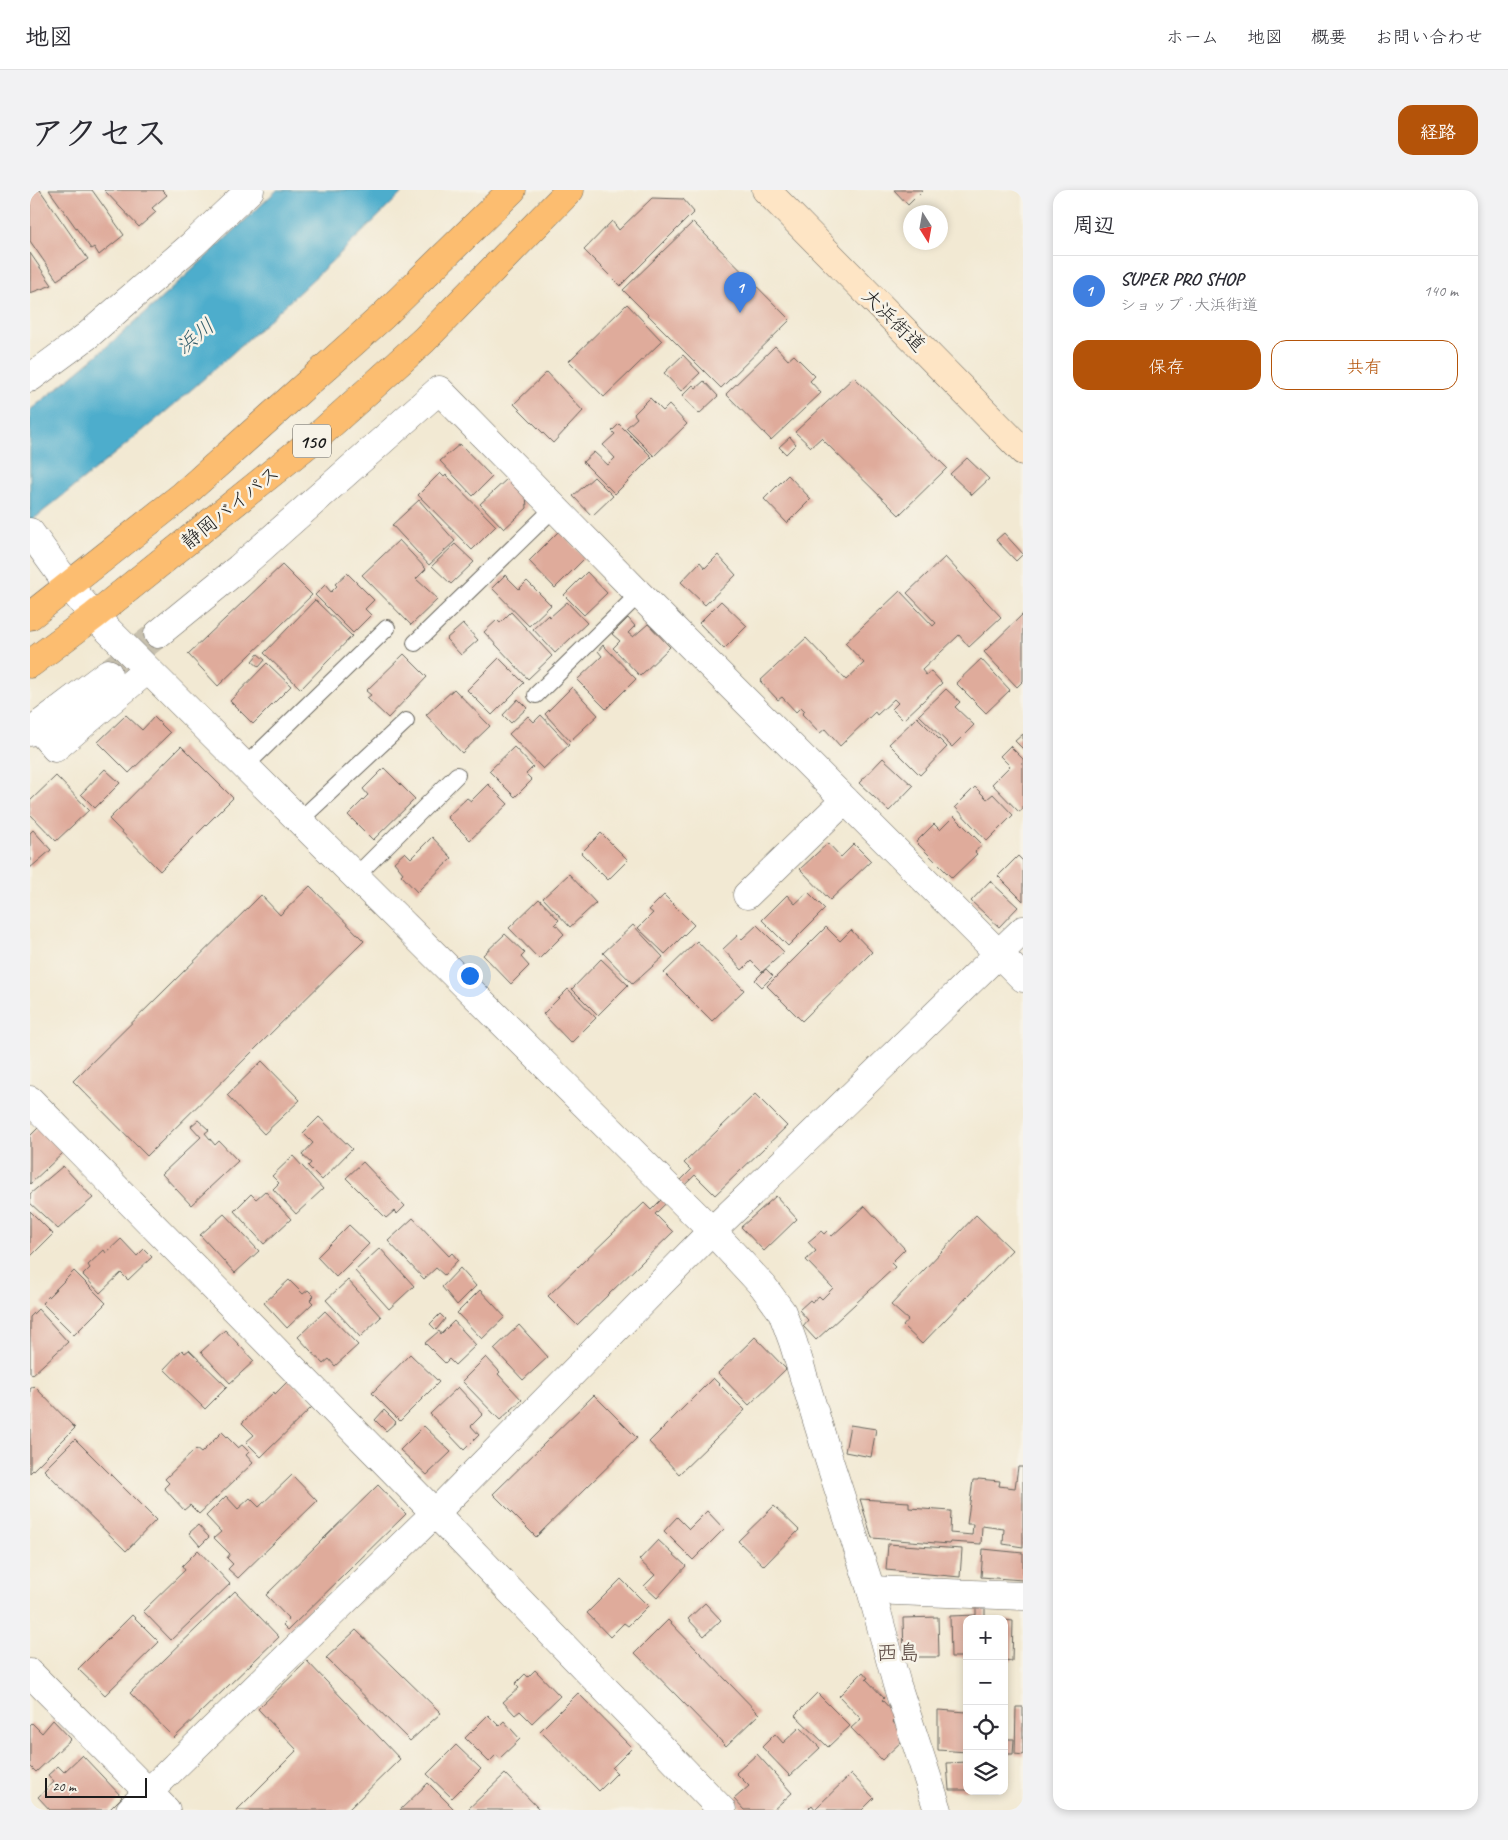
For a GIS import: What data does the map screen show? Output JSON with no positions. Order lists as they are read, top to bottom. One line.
{"streets":{"highway":["150","静岡バイパス"],"street":["大浜街道"]},"districts":["西島"],"water":["浜川"],"scale_bar":"20 m","north":"bottom","page":{"header":"地図","nav":["ホーム","地図","概要","お問い合わせ"],"title":"アクセス","buttons":["経路",["保存","共有"]],"heading":"周辺","list":[{"mark":"1","name":"SUPER PRO SHOP","note":"ショップ · 大浜街道","value":"140 m"}],"pins":"1","map_buttons":["+","−"],"scale":"20 m"}}
